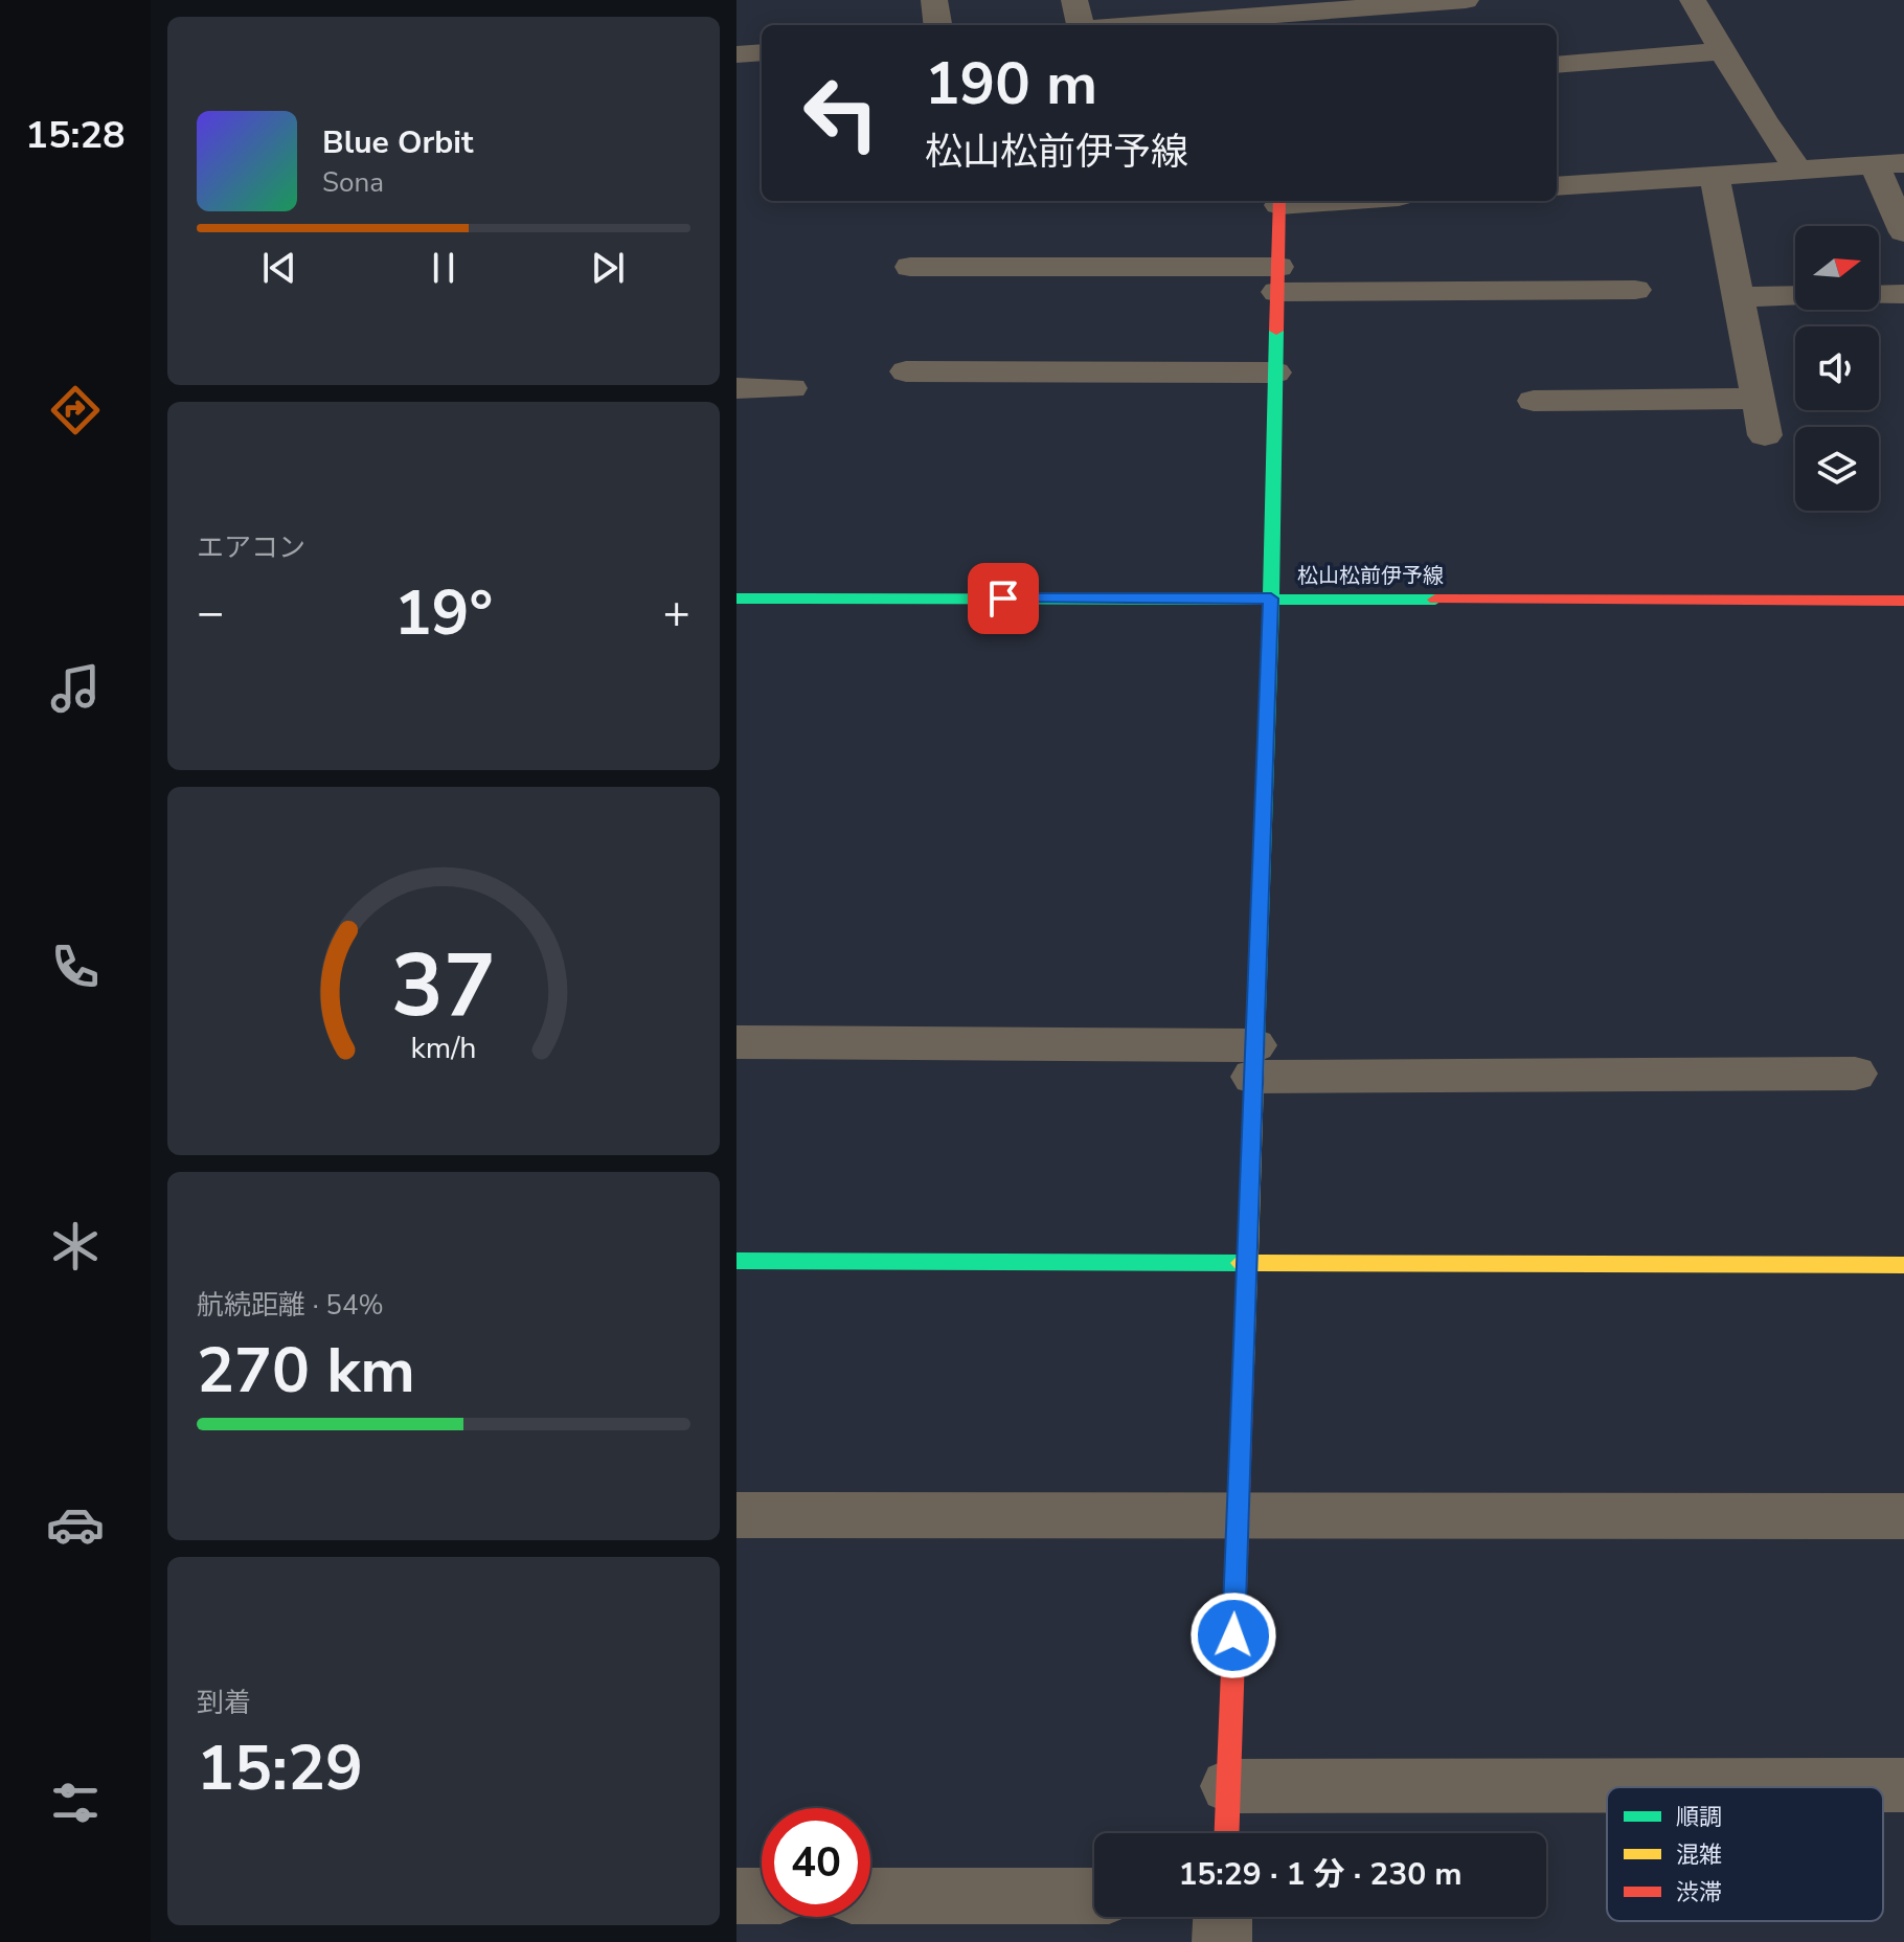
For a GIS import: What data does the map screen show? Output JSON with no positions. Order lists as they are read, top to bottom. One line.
{"streets":{"street":["松山松前伊予線"]},"legend":["順調","混雑","渋滞"],"north":"right","page":{"tabs":"15:28","turn":["190 m","松山松前伊予線"],"song":["Blue Orbit","Sona"],"tile":["エアコン",["航続距離 · 54%","270 km"],["到着","15:29"]],"heat":["−","19°","+"],"limit":"40","trip":"15:29 · 1 分 · 230 m","gauge":["37","km/h"]}}
